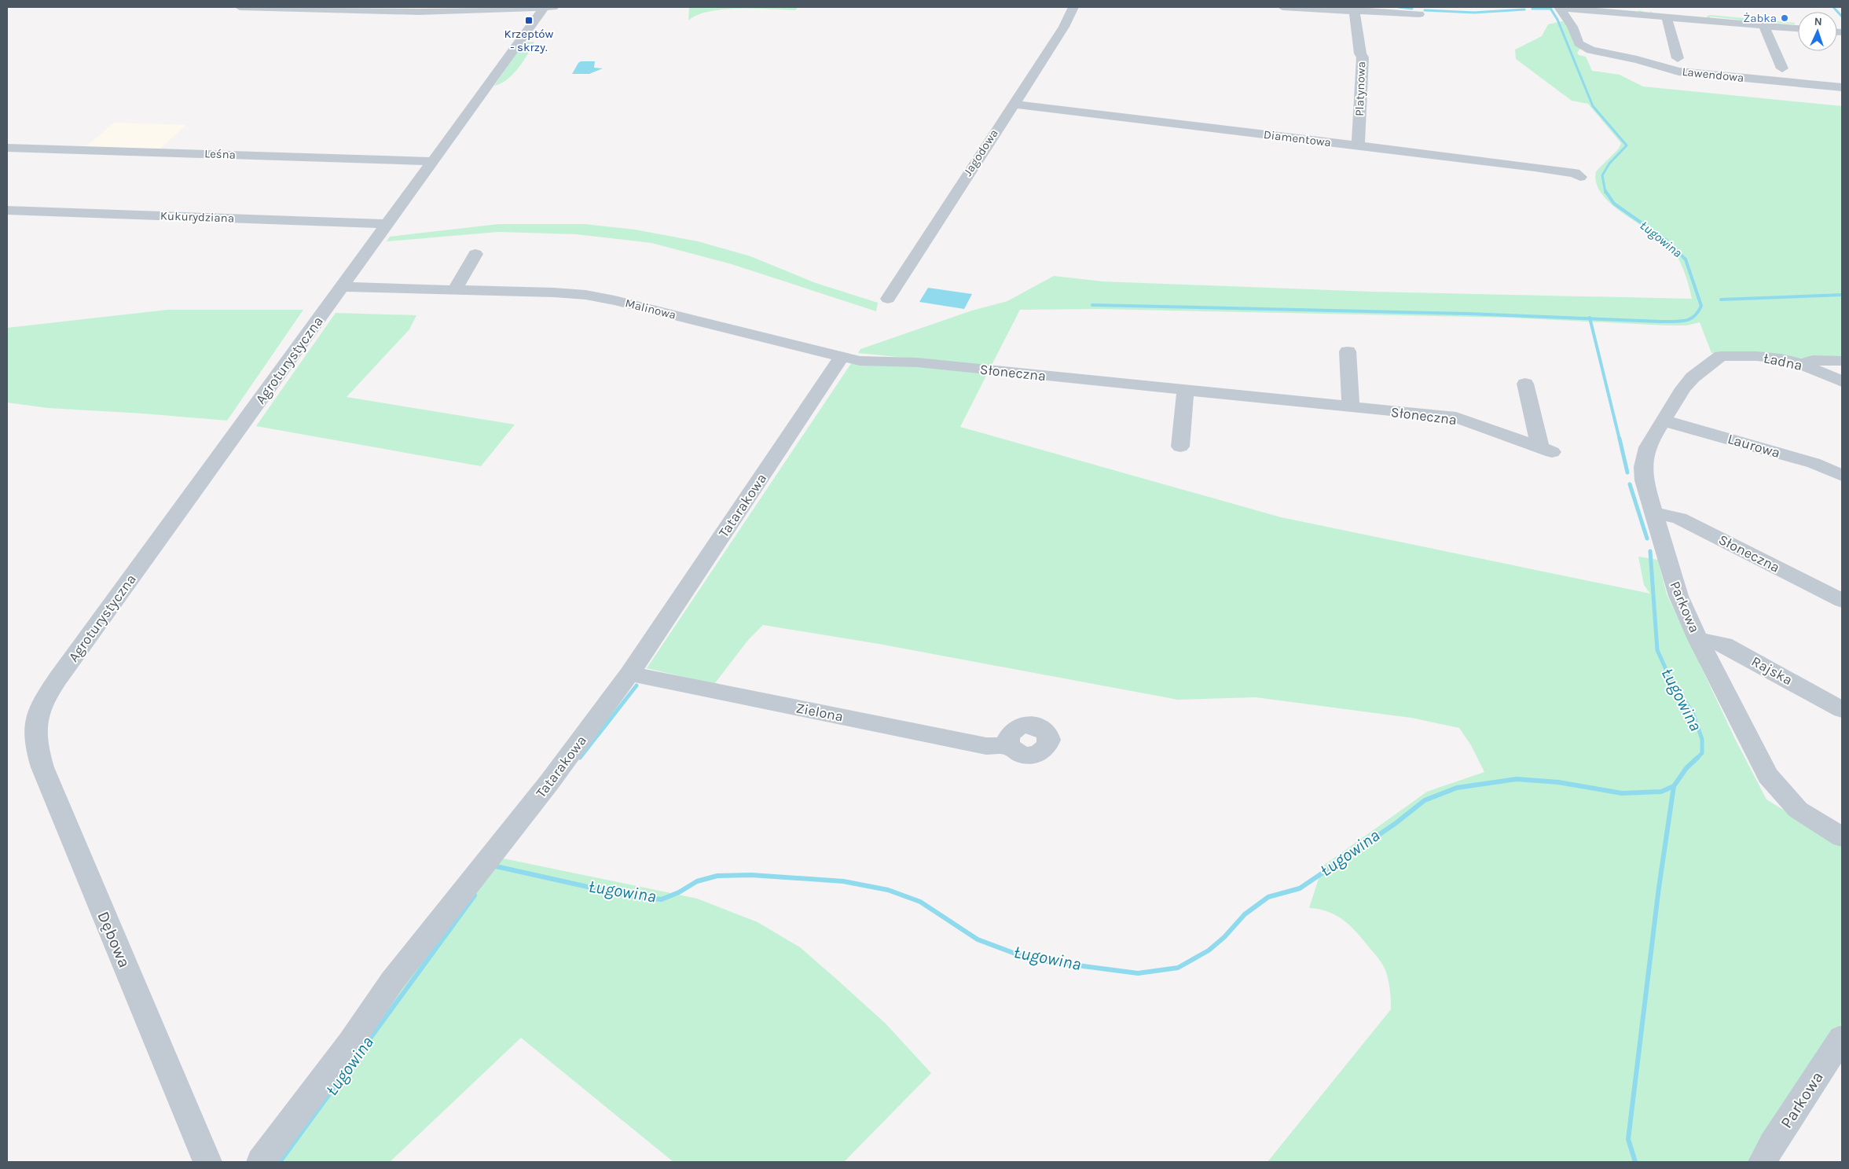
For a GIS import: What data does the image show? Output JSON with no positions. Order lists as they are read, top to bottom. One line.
{"streets":{"street":["Lawendowa","Platynowa","Diamentowa","Jagodowa","Leśna","Kukurydziana","Malinowa","Agroturystyczna","Ładna","Słoneczna","Laurowa","Tatarakowa","Parkowa","Rajska","Zielona","Dębowa"]},"crossings":[["Platynowa","Diamentowa"],["Diamentowa","Jagodowa"],["Leśna","Agroturystyczna"],["Kukurydziana","Agroturystyczna"],["Malinowa","Agroturystyczna"],["Malinowa","Słoneczna"],["Malinowa","Tatarakowa"],["Agroturystyczna","Dębowa"],["Ładna","Parkowa"],["Słoneczna","Tatarakowa"],["Słoneczna","Parkowa"],["Laurowa","Parkowa"],["Tatarakowa","Zielona"],["Parkowa","Rajska"]],"water":["Ługowina"],"places":{"other":["Żabka"],"transit":["Krzeptów - skrzy."]},"north":"top"}
